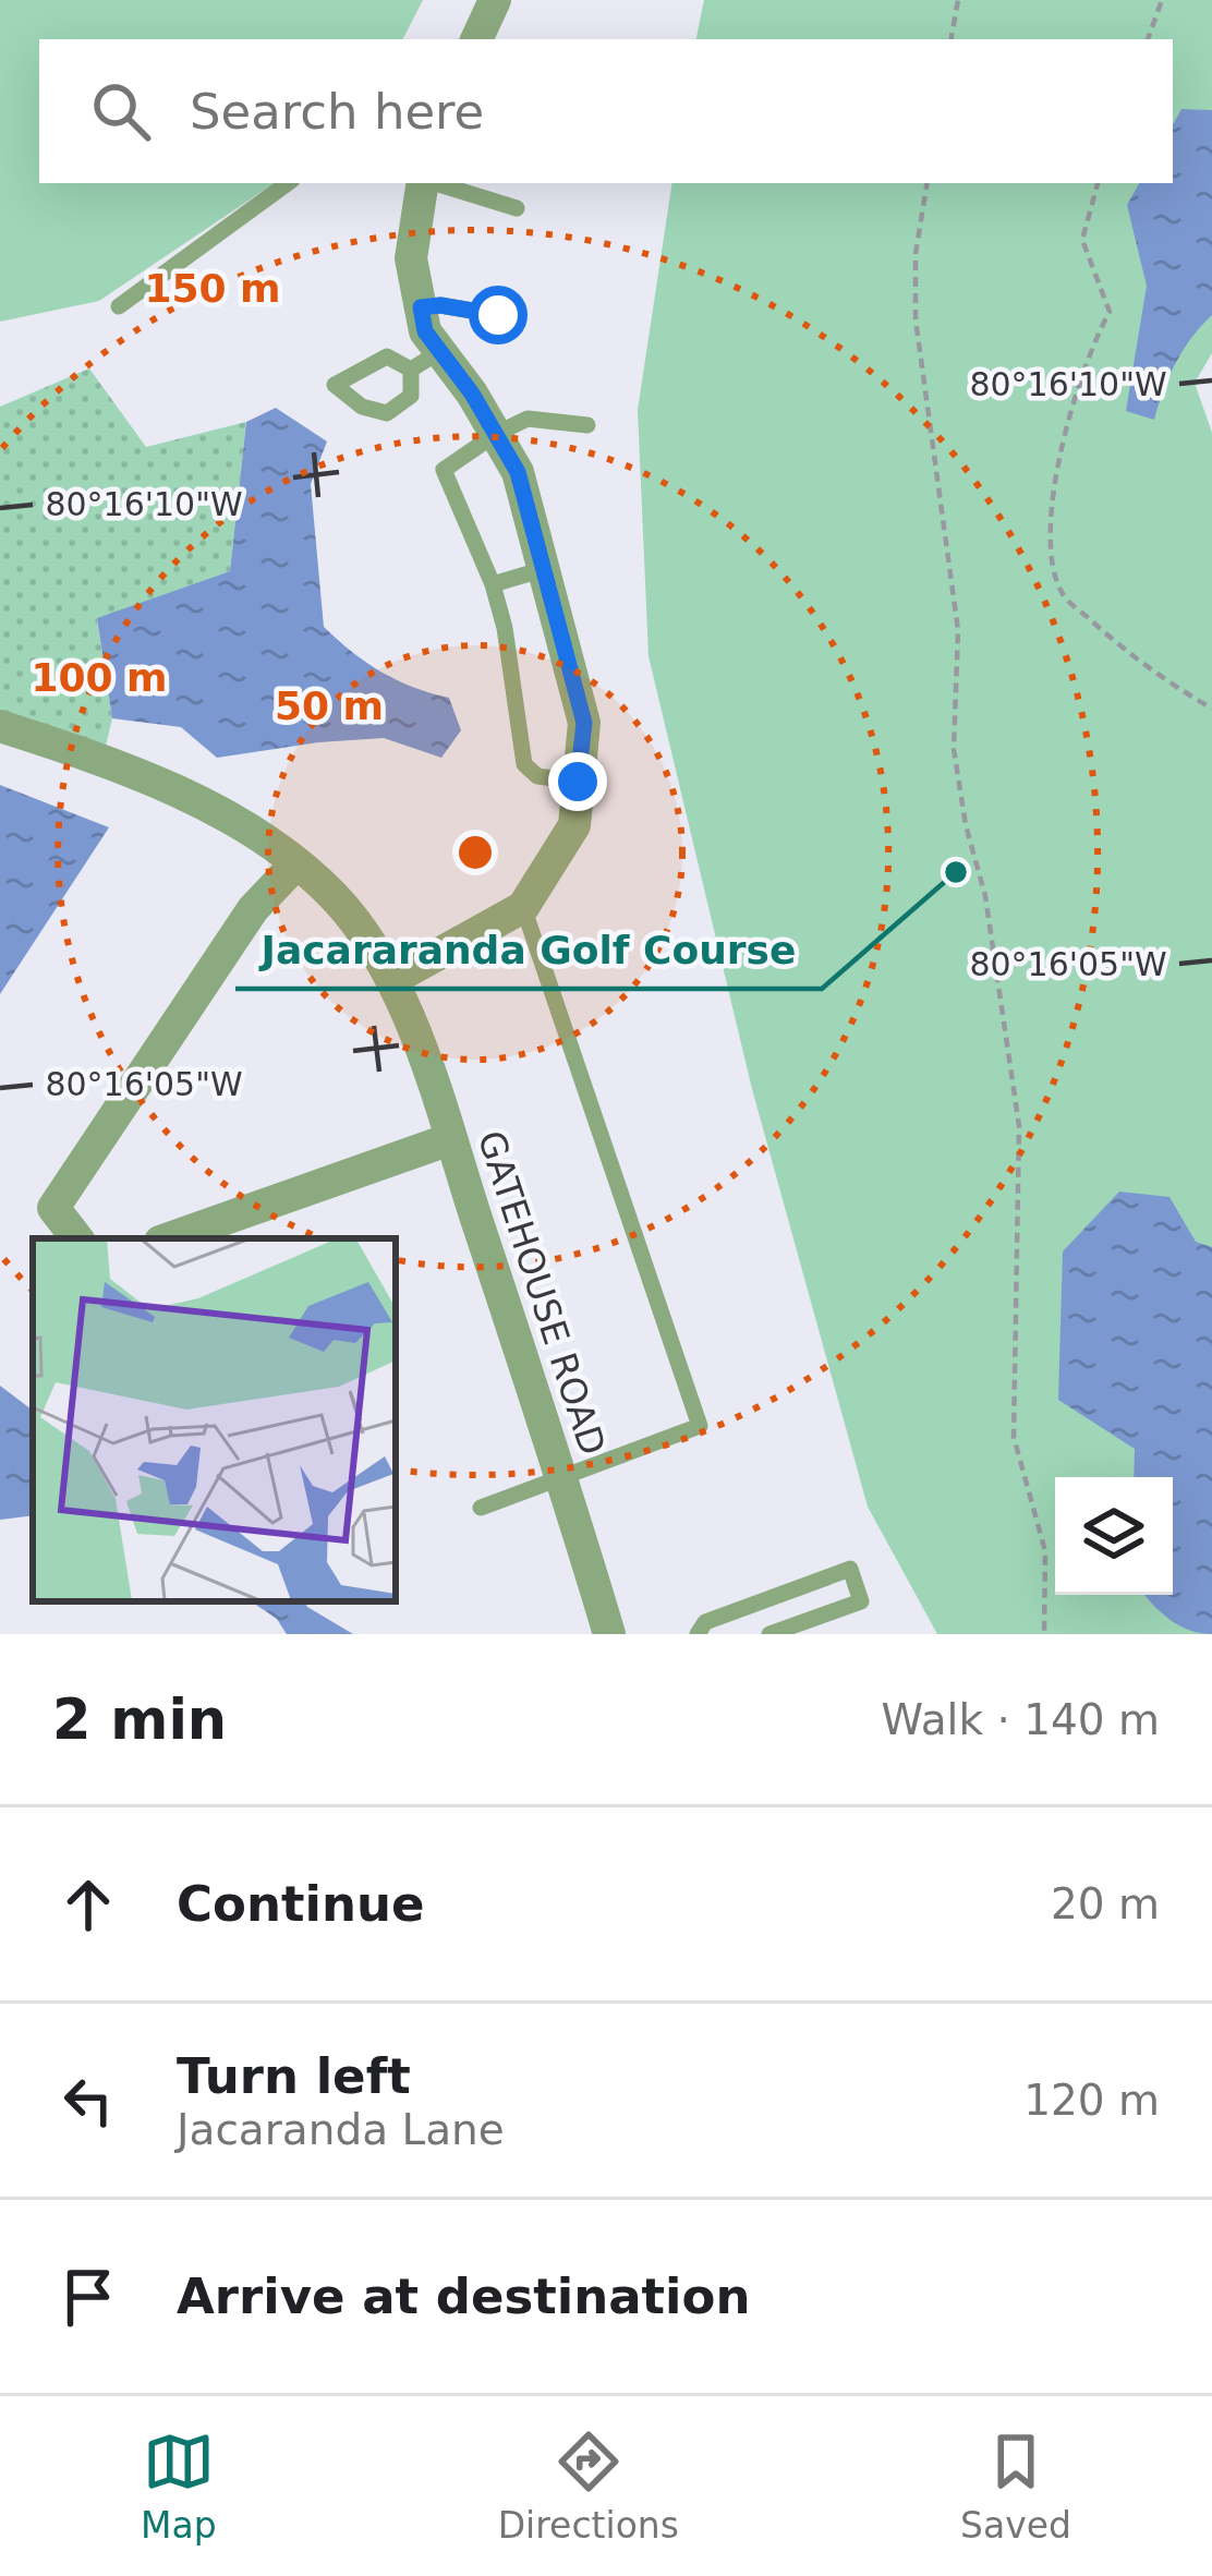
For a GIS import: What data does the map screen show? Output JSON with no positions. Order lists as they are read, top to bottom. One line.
{"streets":{"street":["GATEHOUSE ROAD"]},"places":["Jacararanda Golf Course"],"page":{"search":"Search here","heading":["2 min","Walk · 140 m"],"list":[["Continue","20 m"],["Turn left","Jacaranda Lane","120 m"],"Arrive at destination"],"nav":["Map","Directions","Saved"]},"coordinates":["80°16'10\"W","80°16'05\"W"],"rings":["150 m","100 m","50 m"]}
